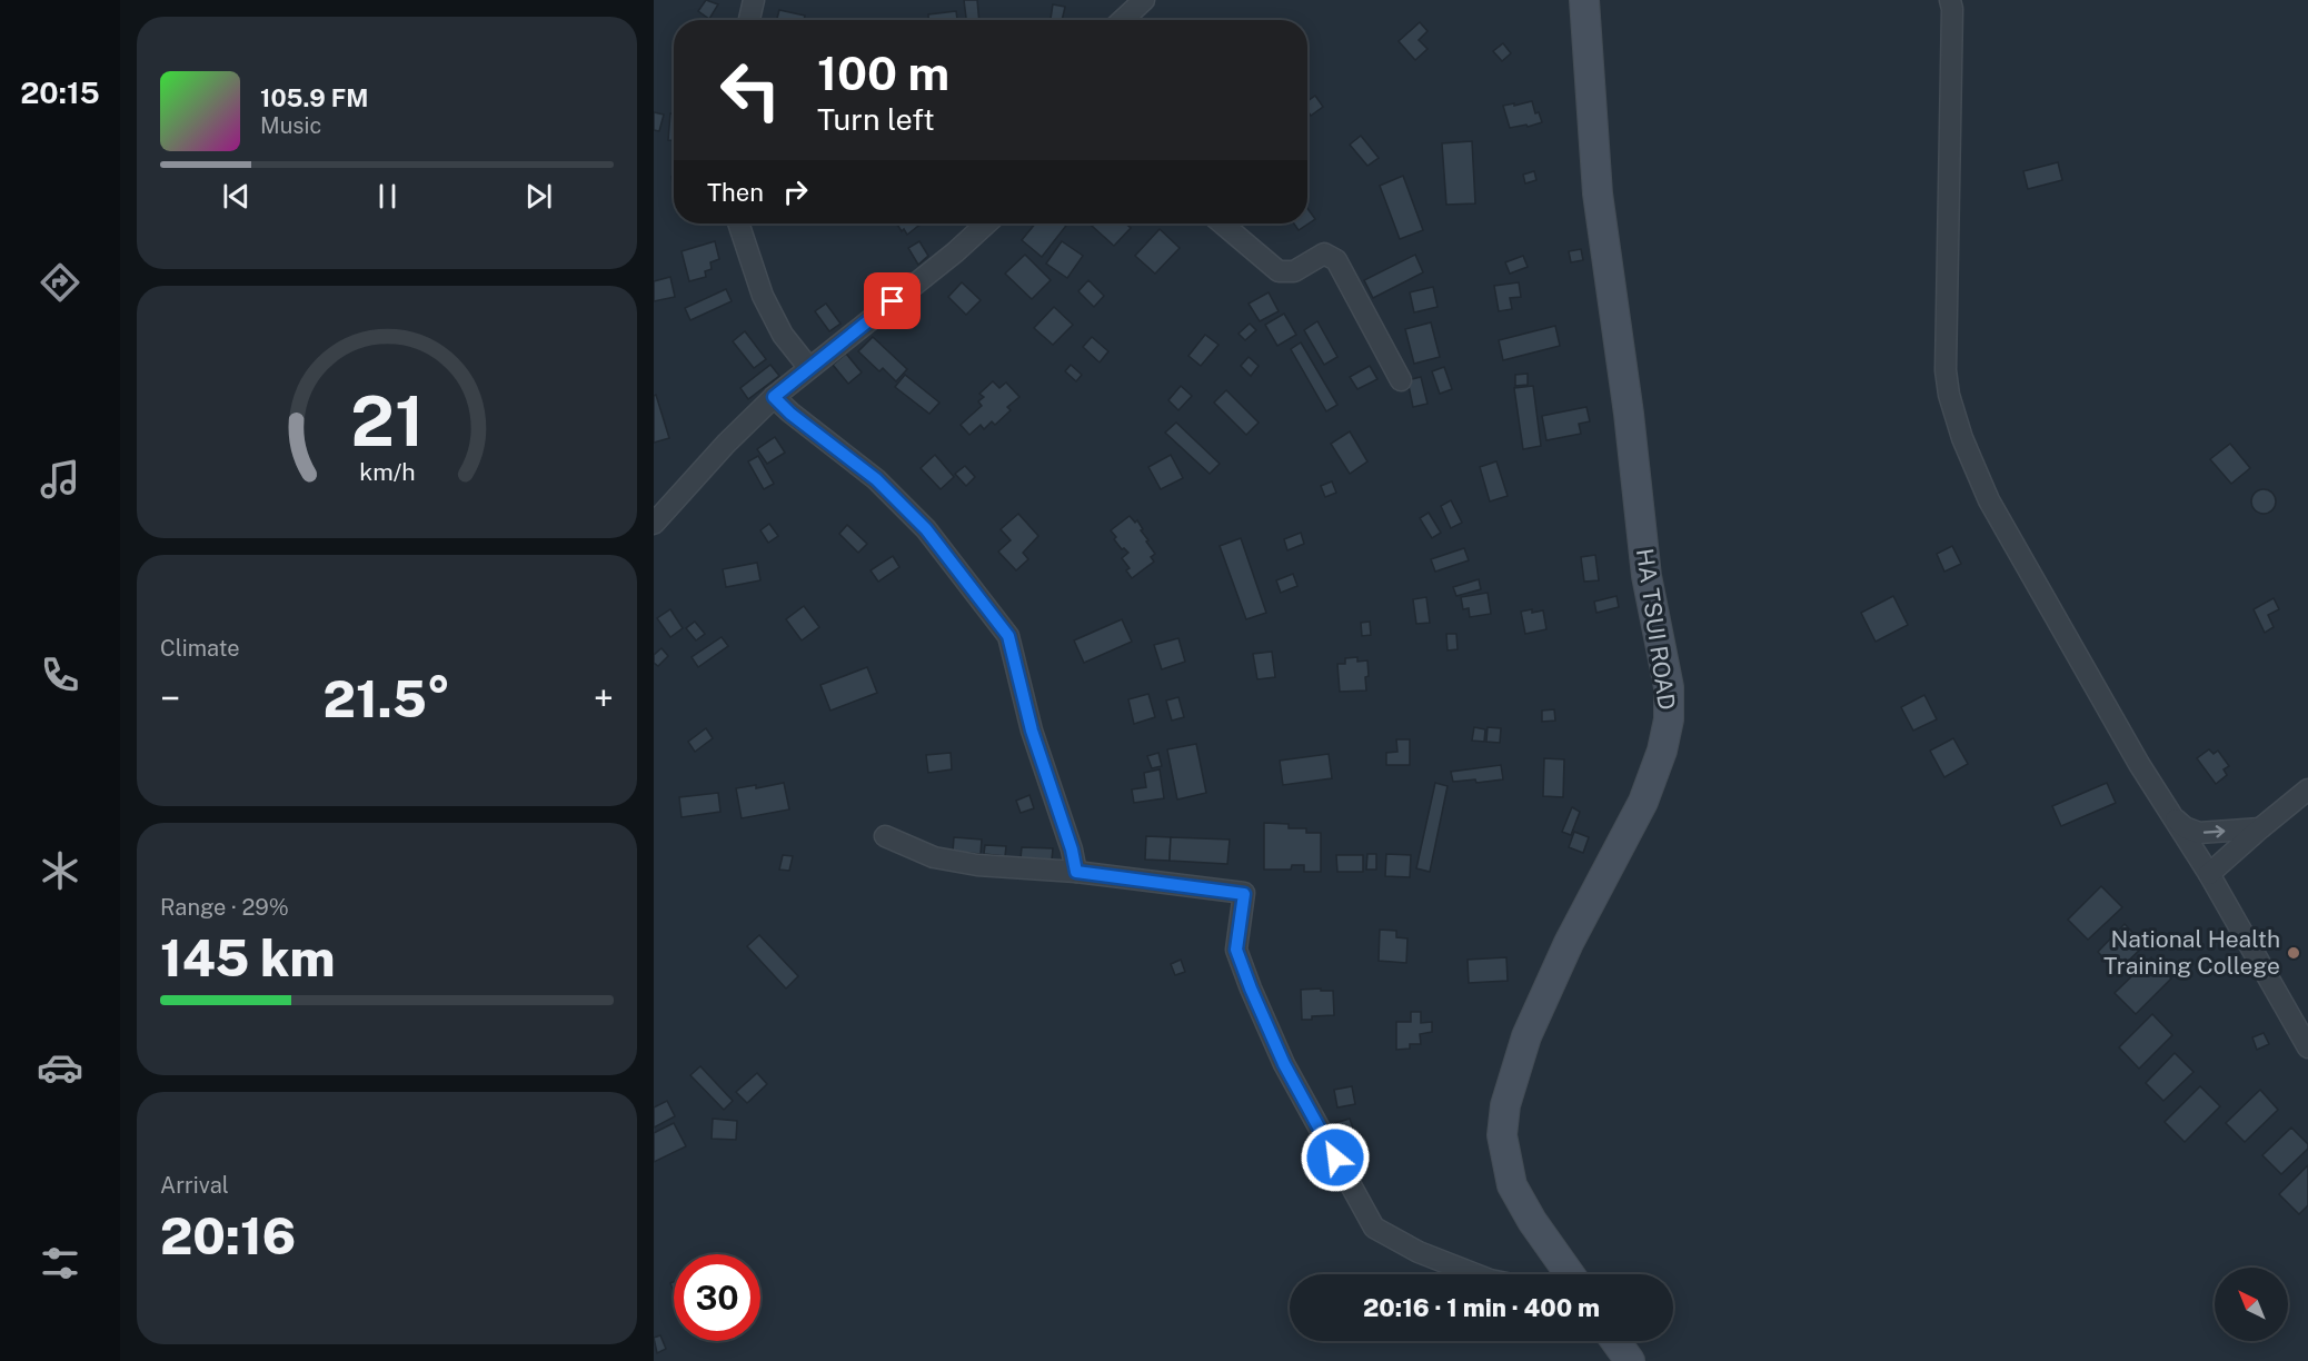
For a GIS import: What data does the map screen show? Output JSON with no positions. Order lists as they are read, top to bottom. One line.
{"streets":{"street":["HA TSUI ROAD"]},"places":["National Health Training College"],"north":"top left","page":{"tabs":"20:15","turn":["100 m","Turn left"],"song":["105.9 FM","Music"],"then":"Then","tile":["Climate",["Range · 29%","145 km"],["Arrival","20:16"]],"heat":["−","21.5°","+"],"limit":"30","trip":"20:16 · 1 min · 400 m","gauge":["21","km/h"]}}
